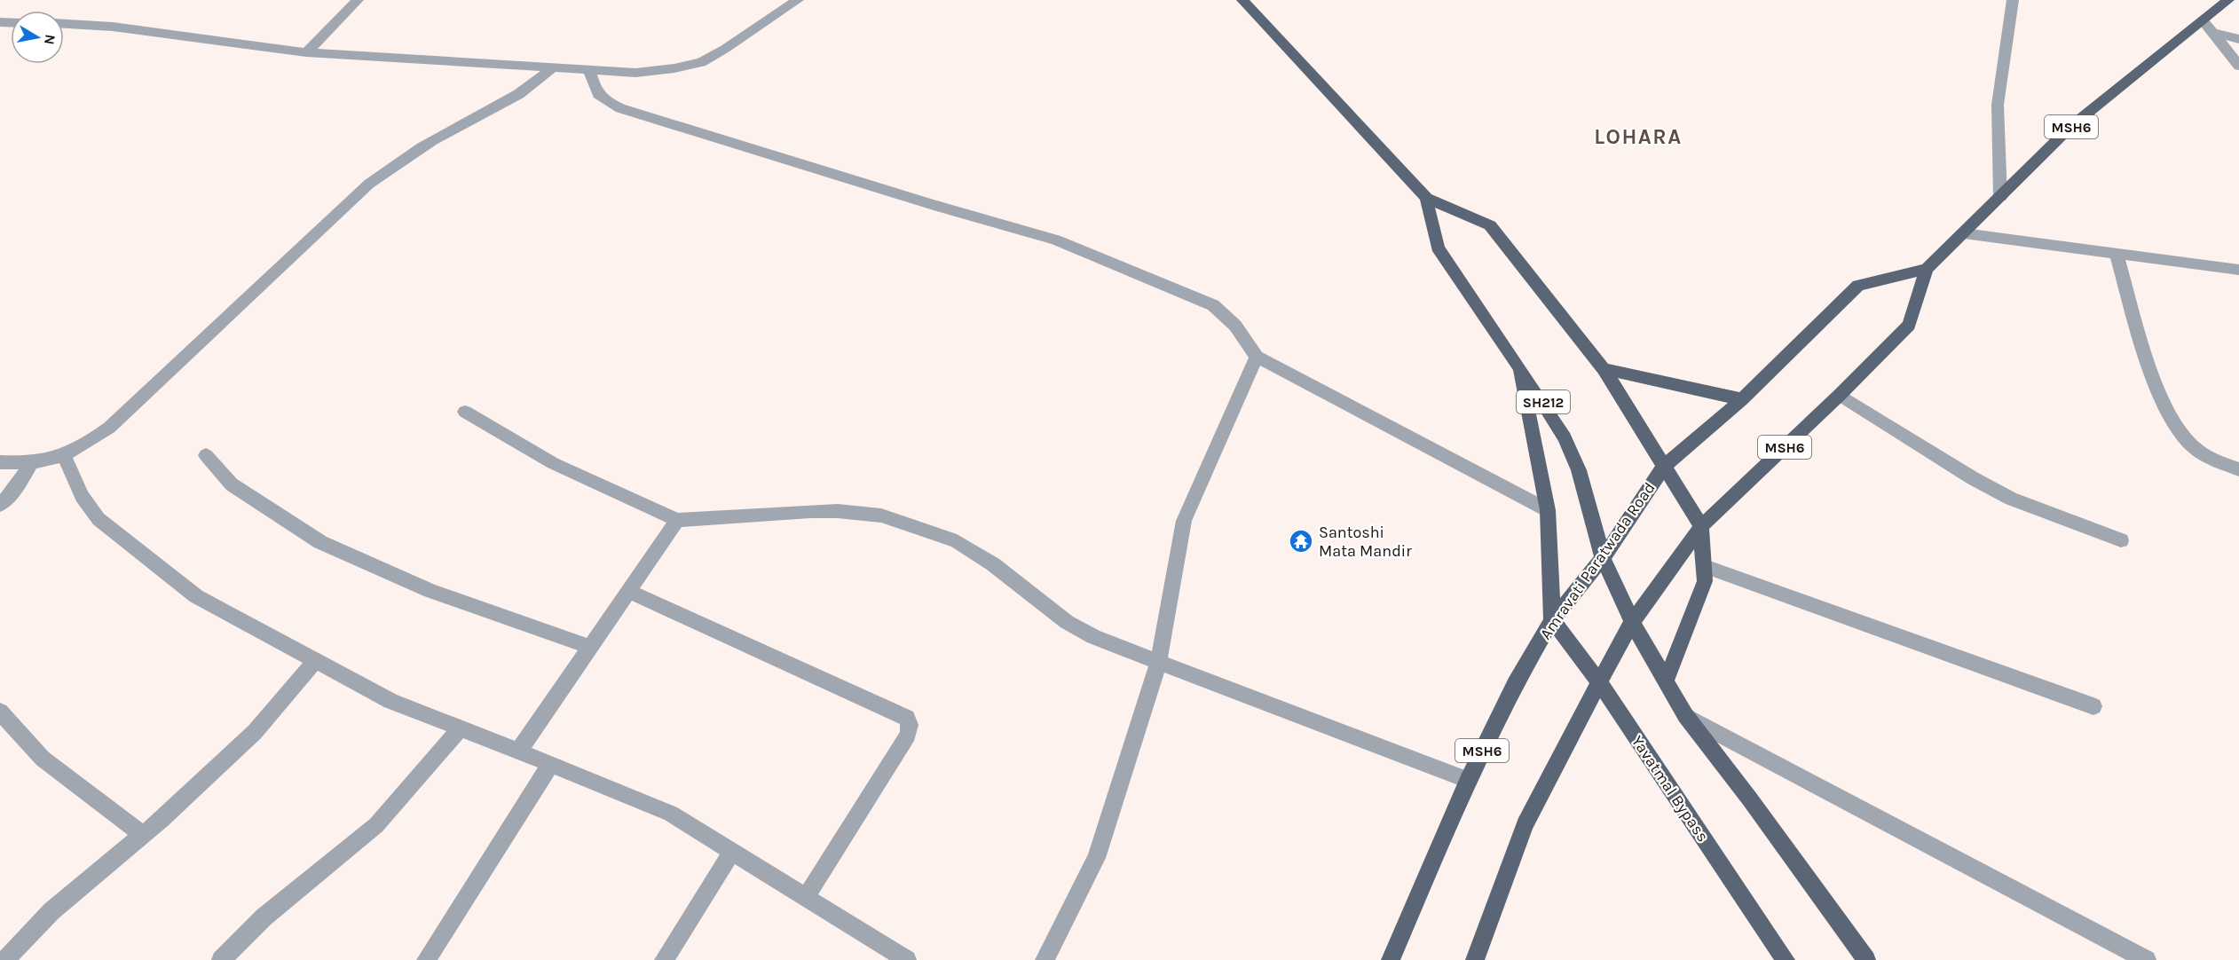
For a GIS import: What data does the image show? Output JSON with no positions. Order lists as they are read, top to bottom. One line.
{"streets":{"main road":["MSH6","SH212","Amravati Paratwada Road","Yavatmal Bypass"]},"crossings":[["SH212","Amravati Paratwada Road"],["Amravati Paratwada Road","Yavatmal Bypass"]],"districts":["LOHARA"],"places":{"temple":["Santoshi Mata Mandir"]},"north":"right"}
